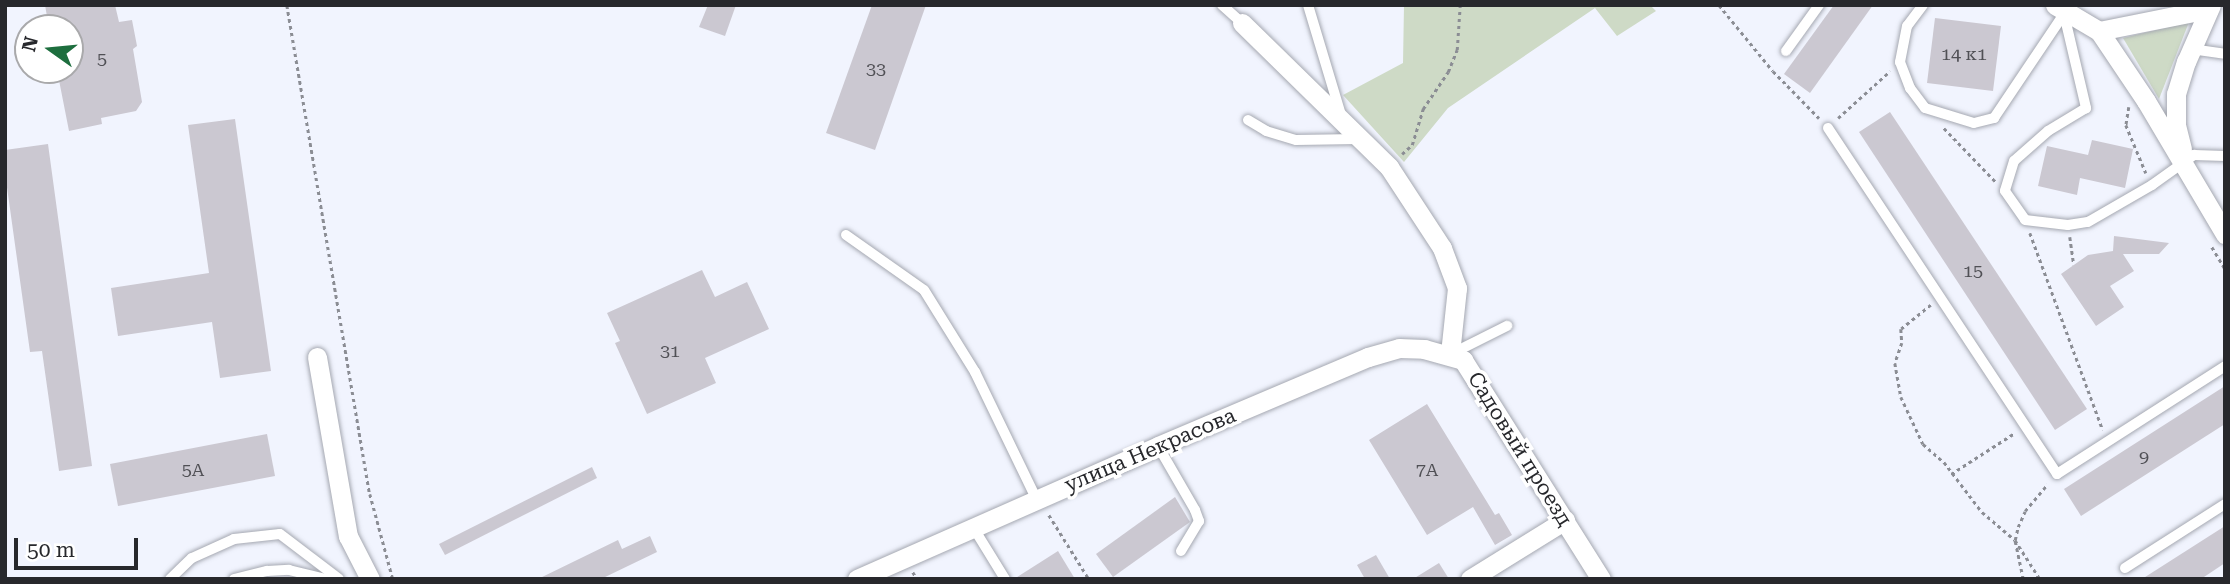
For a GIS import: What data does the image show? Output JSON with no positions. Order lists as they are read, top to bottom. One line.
{"streets":{"street":["Садовый проезд","улица Некрасова"]},"crossings":[["Садовый проезд","улица Некрасова"]],"house_numbers":["14 к1","5","33","15","31","9","5А","7А"],"scale_bar":"50 m","north":"left"}
